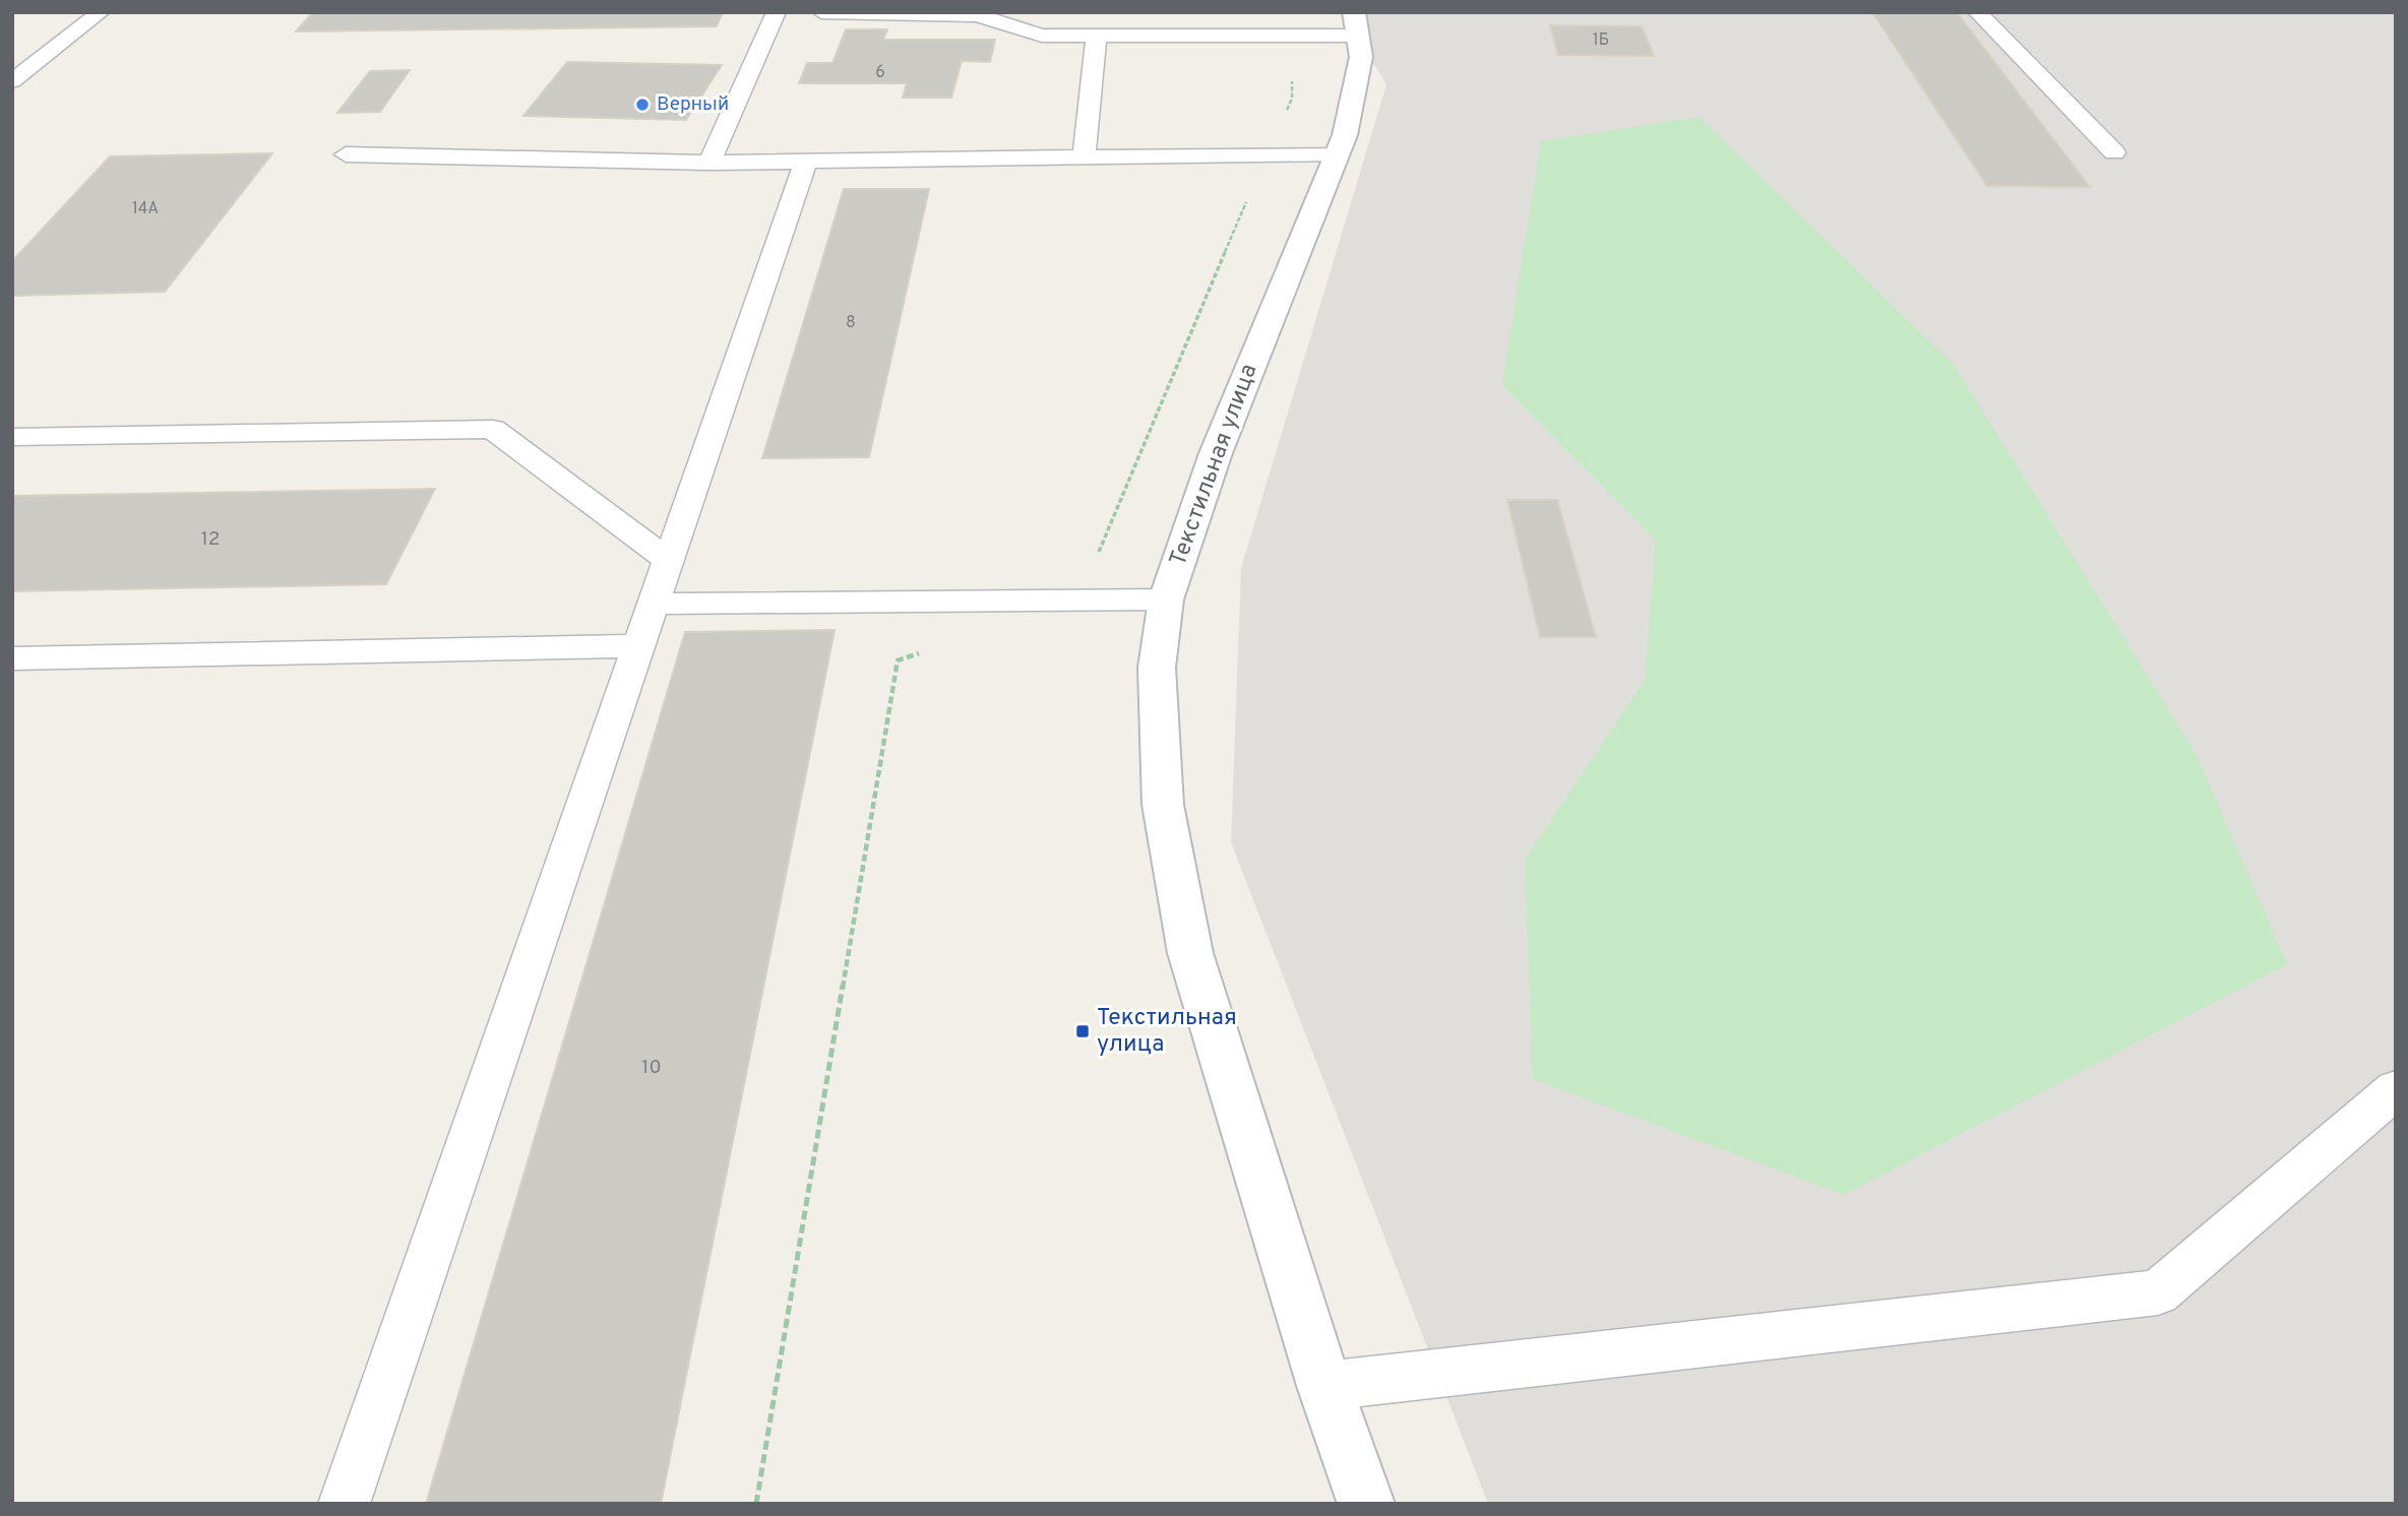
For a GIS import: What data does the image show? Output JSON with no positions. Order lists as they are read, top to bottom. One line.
{"streets":{"main road":["Текстильная улица"]},"places":{"other":["Верный"],"transit":["Текстильная улица"]},"house_numbers":["1Б","6","14А","8","12","10"]}
